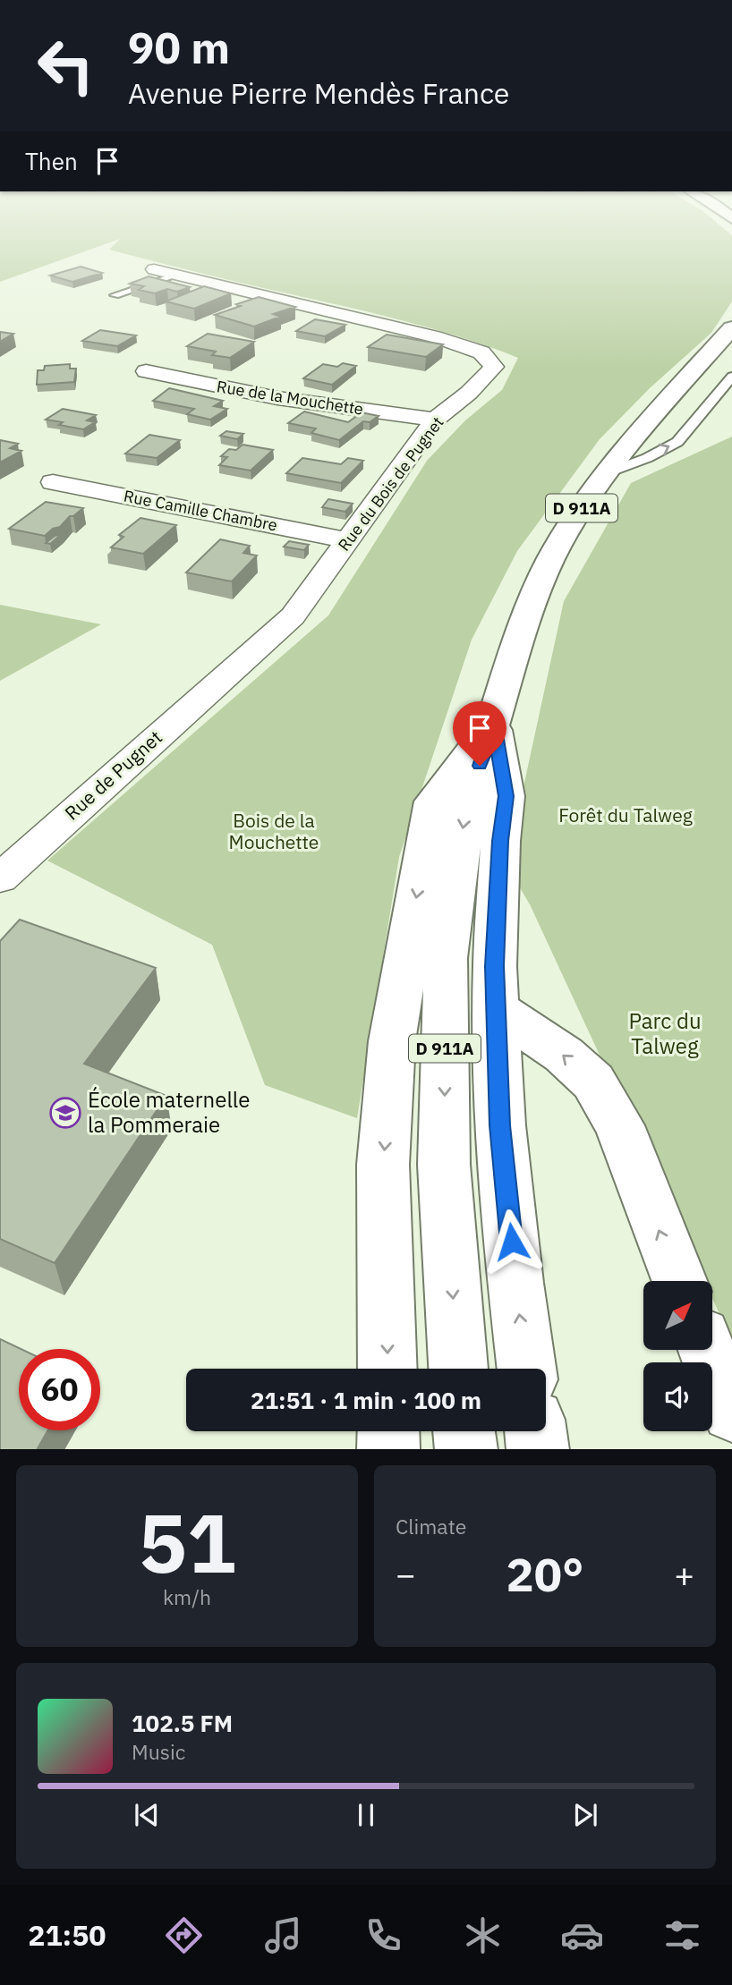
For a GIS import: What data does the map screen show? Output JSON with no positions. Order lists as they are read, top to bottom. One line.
{"streets":{"main road":["D 911A"],"street":["Rue de la Mouchette","Rue du Bois de Pugnet","Rue Camille Chambre","Rue de Pugnet"]},"crossings":[["Rue de la Mouchette","Rue du Bois de Pugnet"],["Rue du Bois de Pugnet","Rue Camille Chambre"],["Rue du Bois de Pugnet","Rue de Pugnet"]],"parks":["Forêt du Talweg","Bois de la Mouchette","Parc du Talweg"],"places":{"school or university":["École maternelle la Pommeraie"]},"north":"top right","page":{"turn":["90 m","Avenue Pierre Mendès France"],"then":"Then","limit":"60","trip":"21:51 · 1 min · 100 m","tile":[["51","km/h"],"Climate"],"heat":["−","20°","+"],"song":["102.5 FM","Music"],"tabs":"21:50"}}
